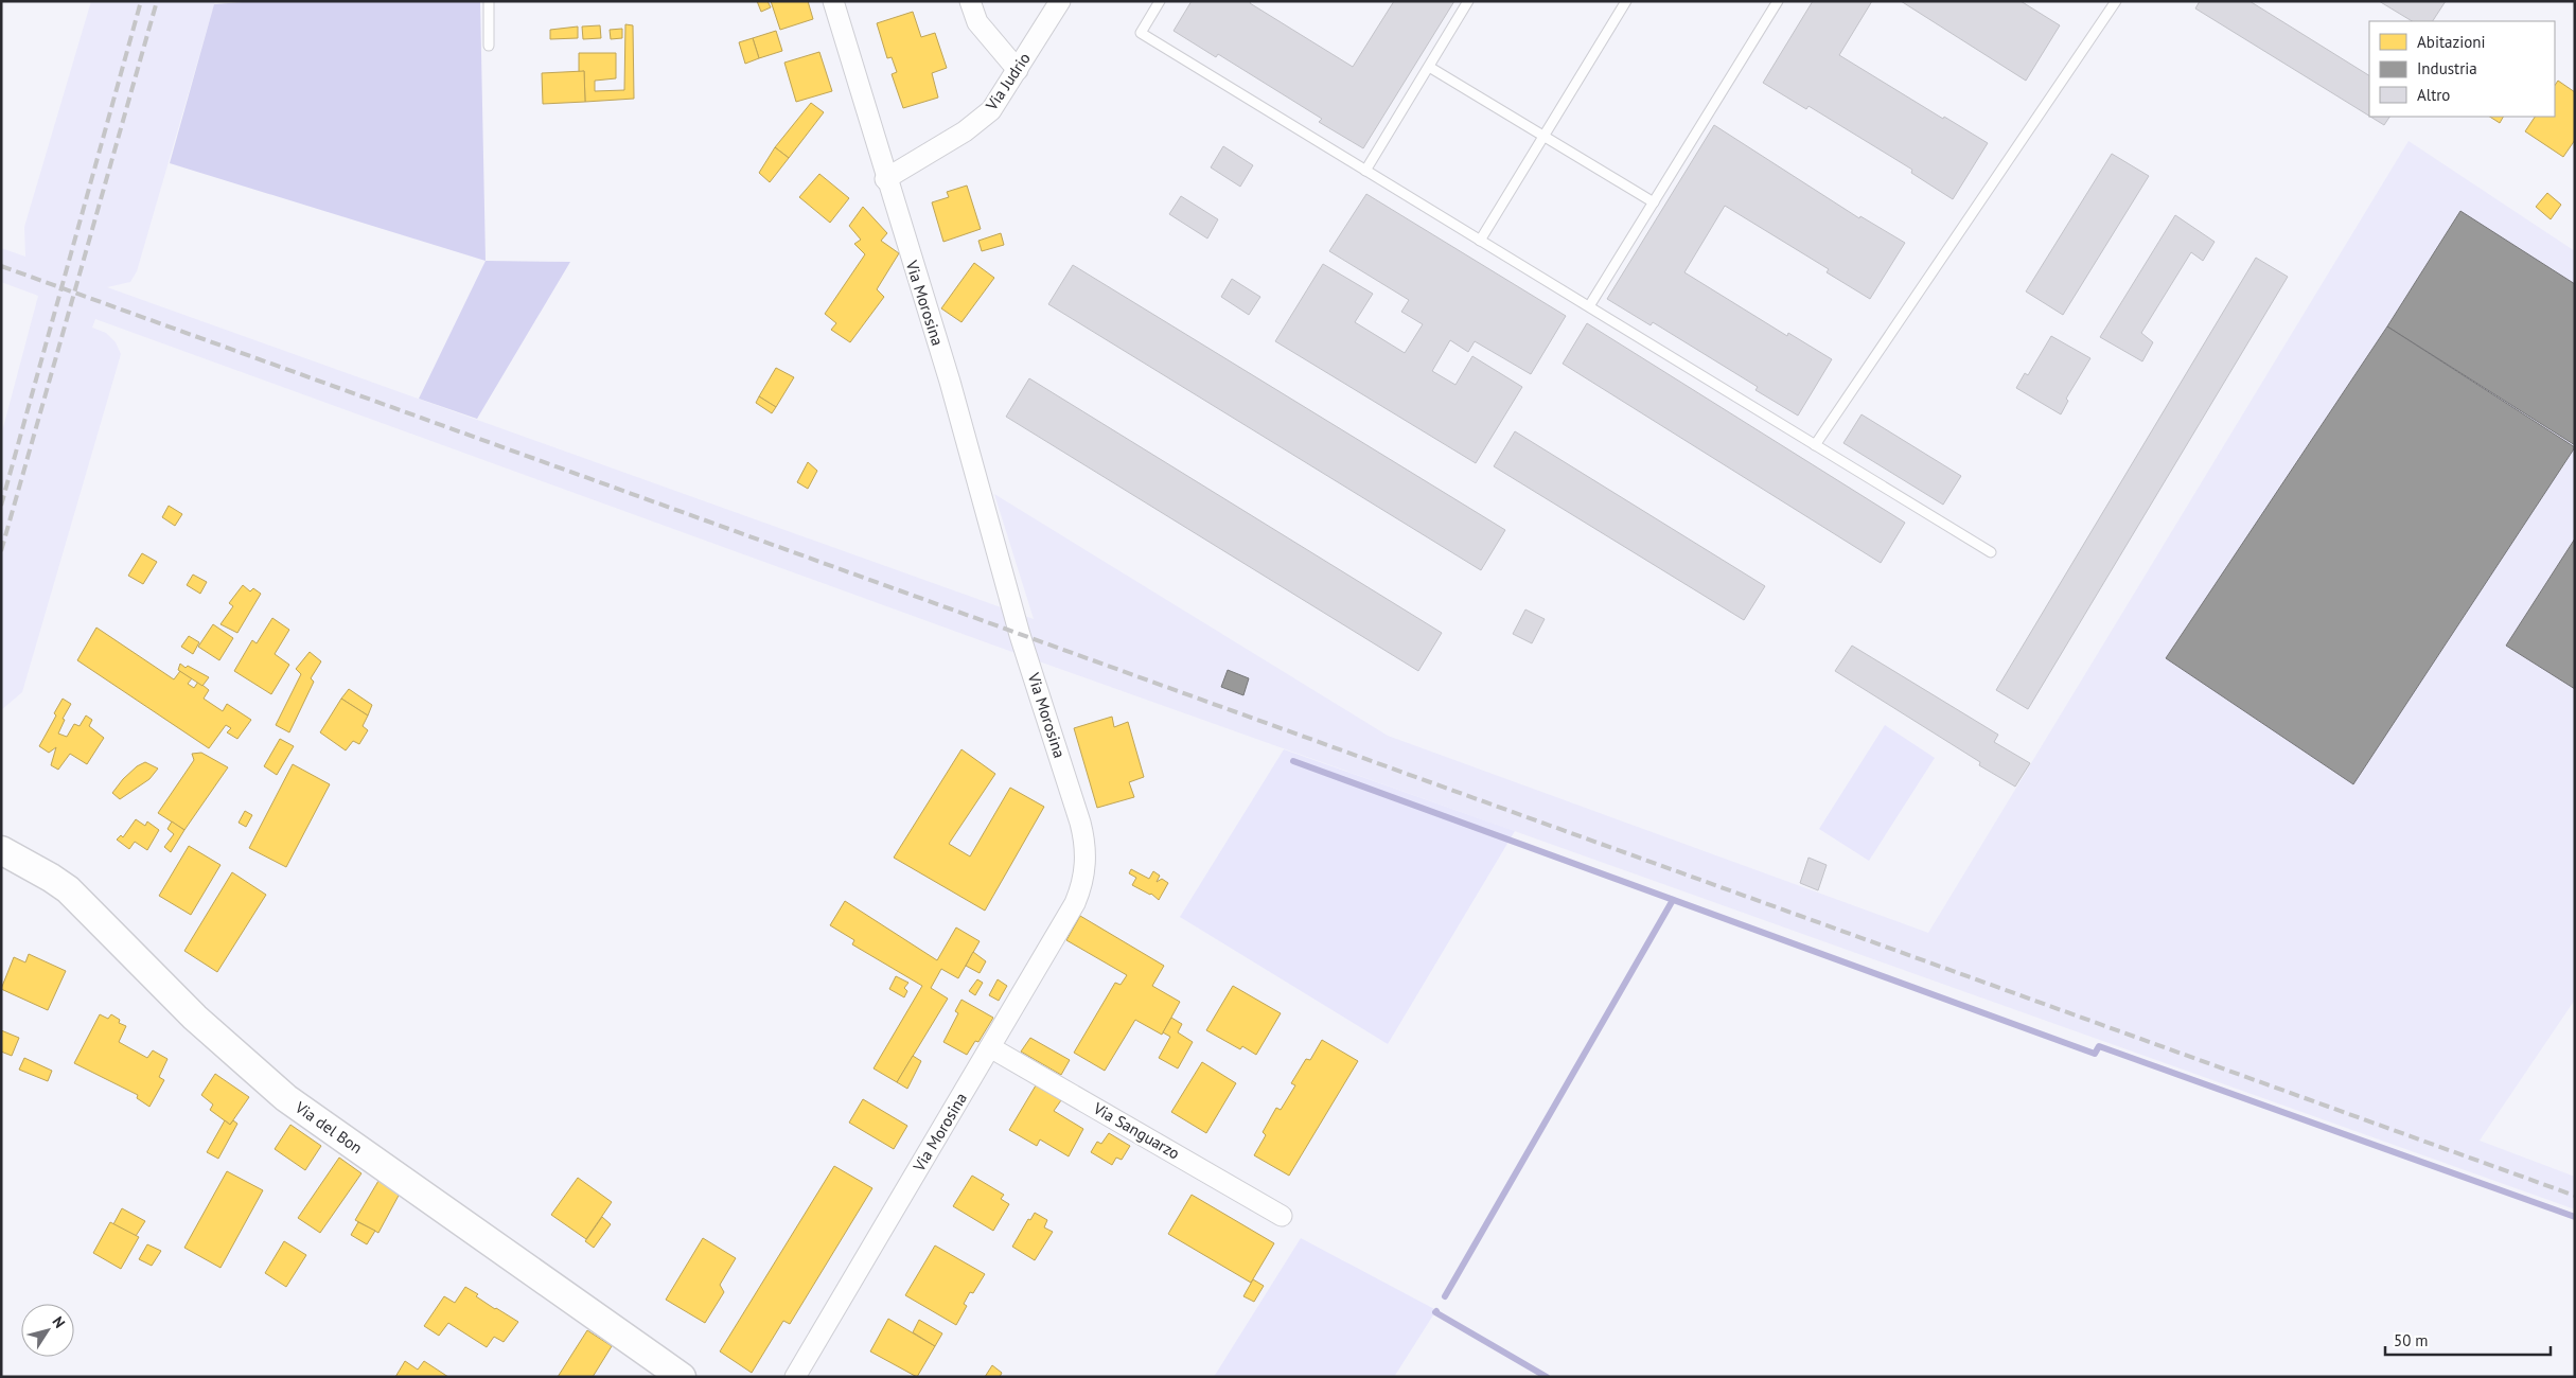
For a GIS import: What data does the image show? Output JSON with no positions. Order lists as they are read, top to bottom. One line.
{"streets":{"street":["Via Judrio","Via Morosina","Via del Bon","Via Sanguarzo"]},"crossings":[["Via Judrio","Via Morosina"],["Via Morosina","Via Sanguarzo"]],"legend":["Abitazioni","Industria","Altro"],"scale_bar":"50 m","north":"top right"}
